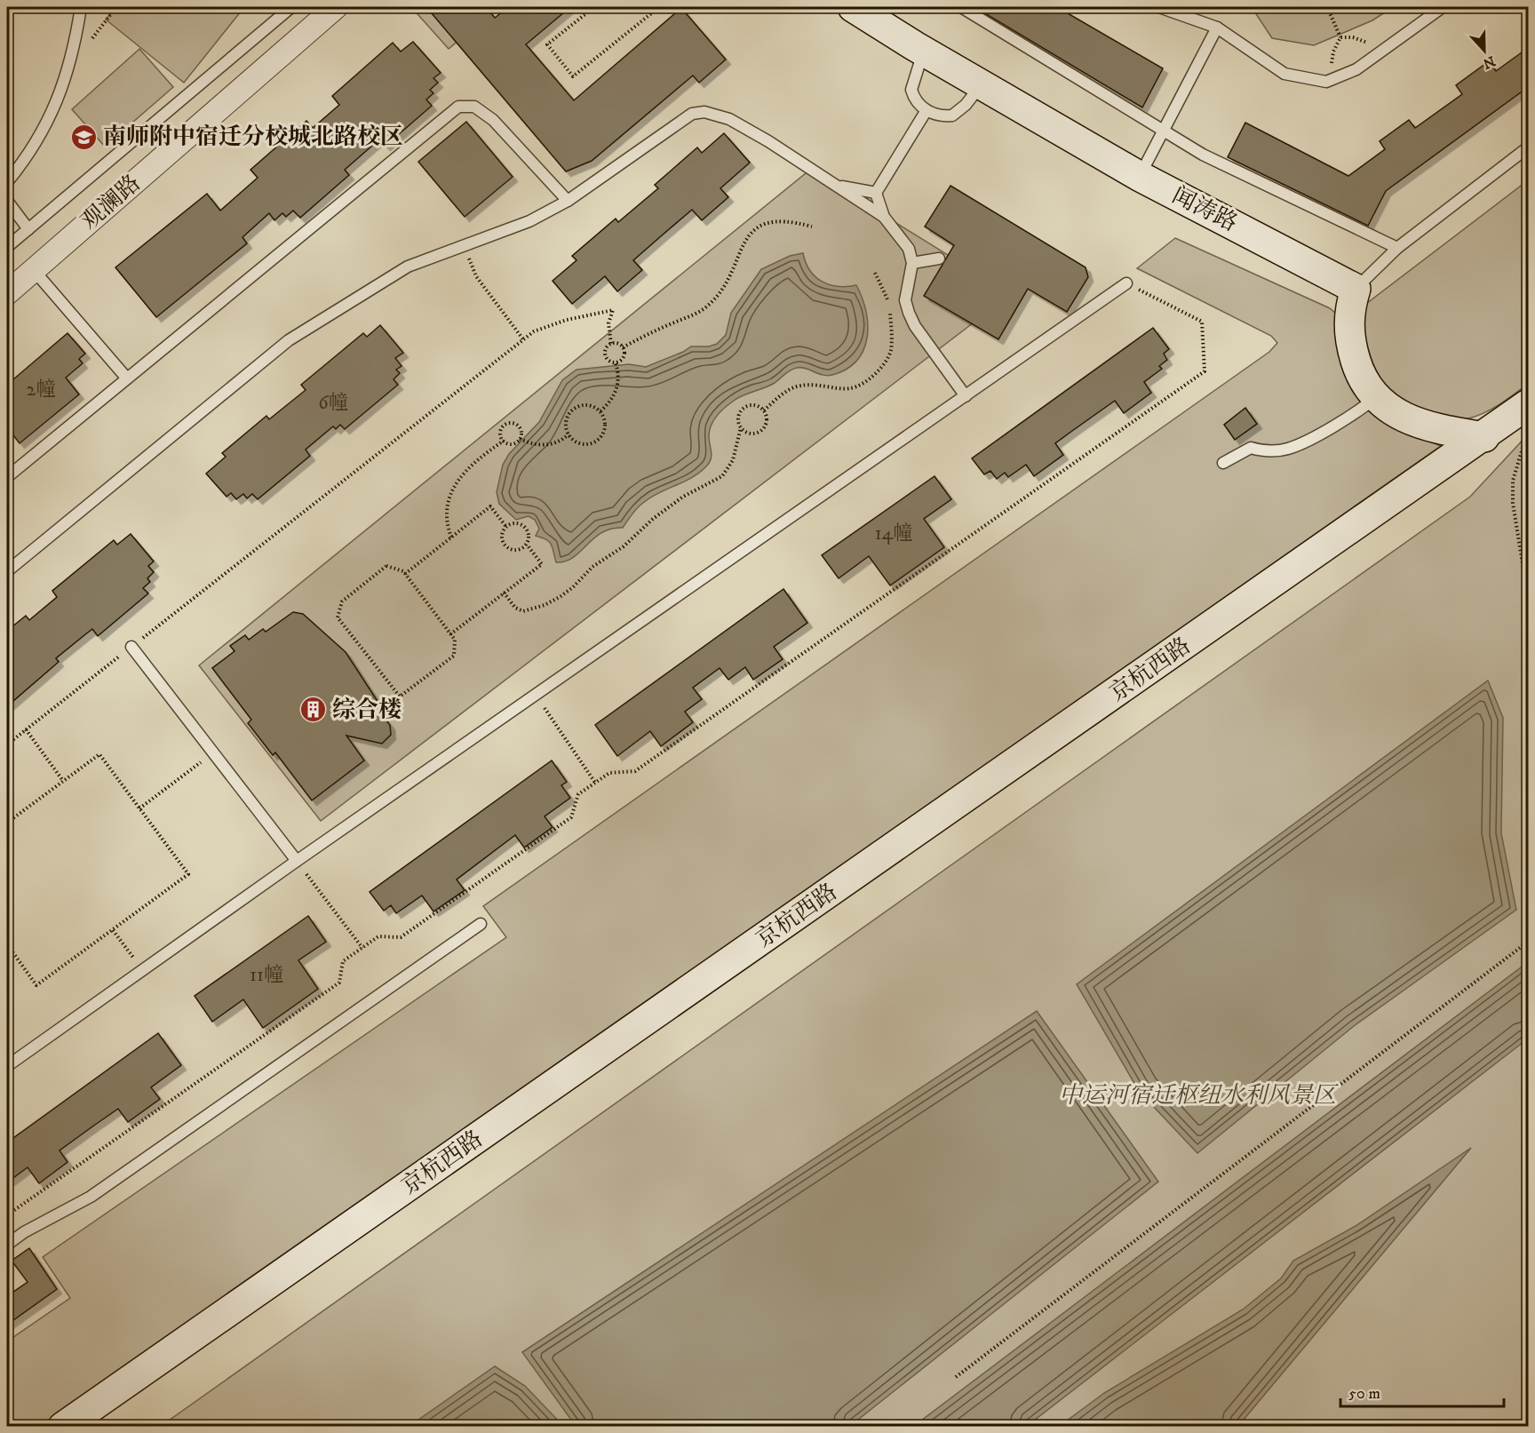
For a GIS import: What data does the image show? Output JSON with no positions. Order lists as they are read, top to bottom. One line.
{"streets":{"street":["观澜路","闻涛路","京杭西路"]},"parks":["中运河宿迁枢纽水利风景区"],"places":{"school or university":["南师附中宿迁分校城北路校区"],"building":["综合楼"]},"house_numbers":["2幢","6幢","14幢","11幢"],"scale_bar":"50 m","north":"bottom"}
